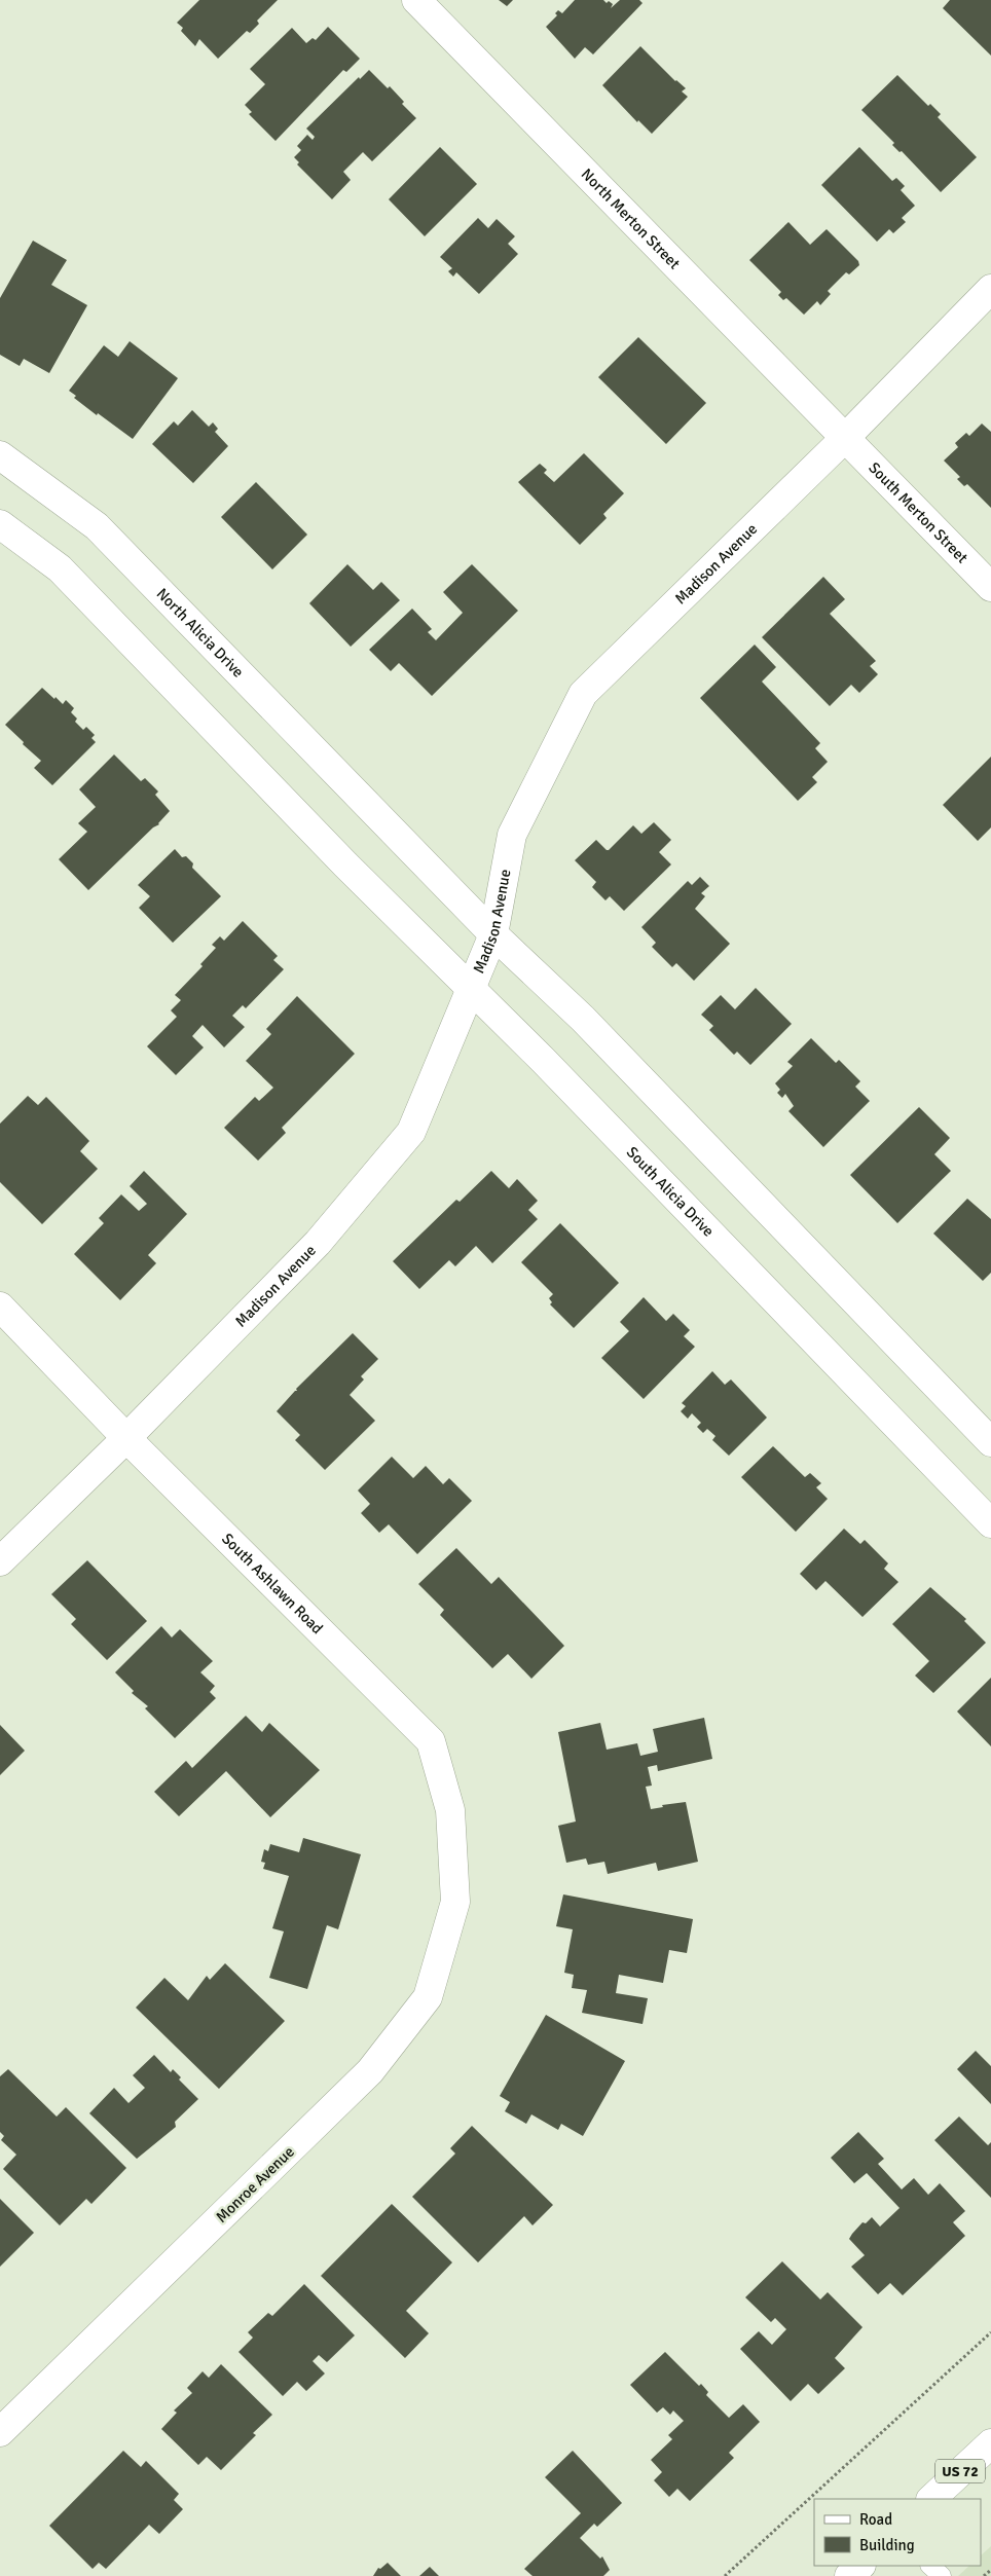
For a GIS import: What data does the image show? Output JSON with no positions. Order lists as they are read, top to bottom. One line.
{"streets":{"street":["North Merton Street","South Merton Street","Madison Avenue","North Alicia Drive","South Alicia Drive","South Ashlawn Road","Monroe Avenue","US 72"]},"crossings":[["North Merton Street","South Merton Street"],["North Merton Street","Madison Avenue"],["South Merton Street","Madison Avenue"],["Madison Avenue","North Alicia Drive"],["Madison Avenue","South Alicia Drive"],["Madison Avenue","South Ashlawn Road"],["South Ashlawn Road","Monroe Avenue"]],"legend":["Road","Building"]}
